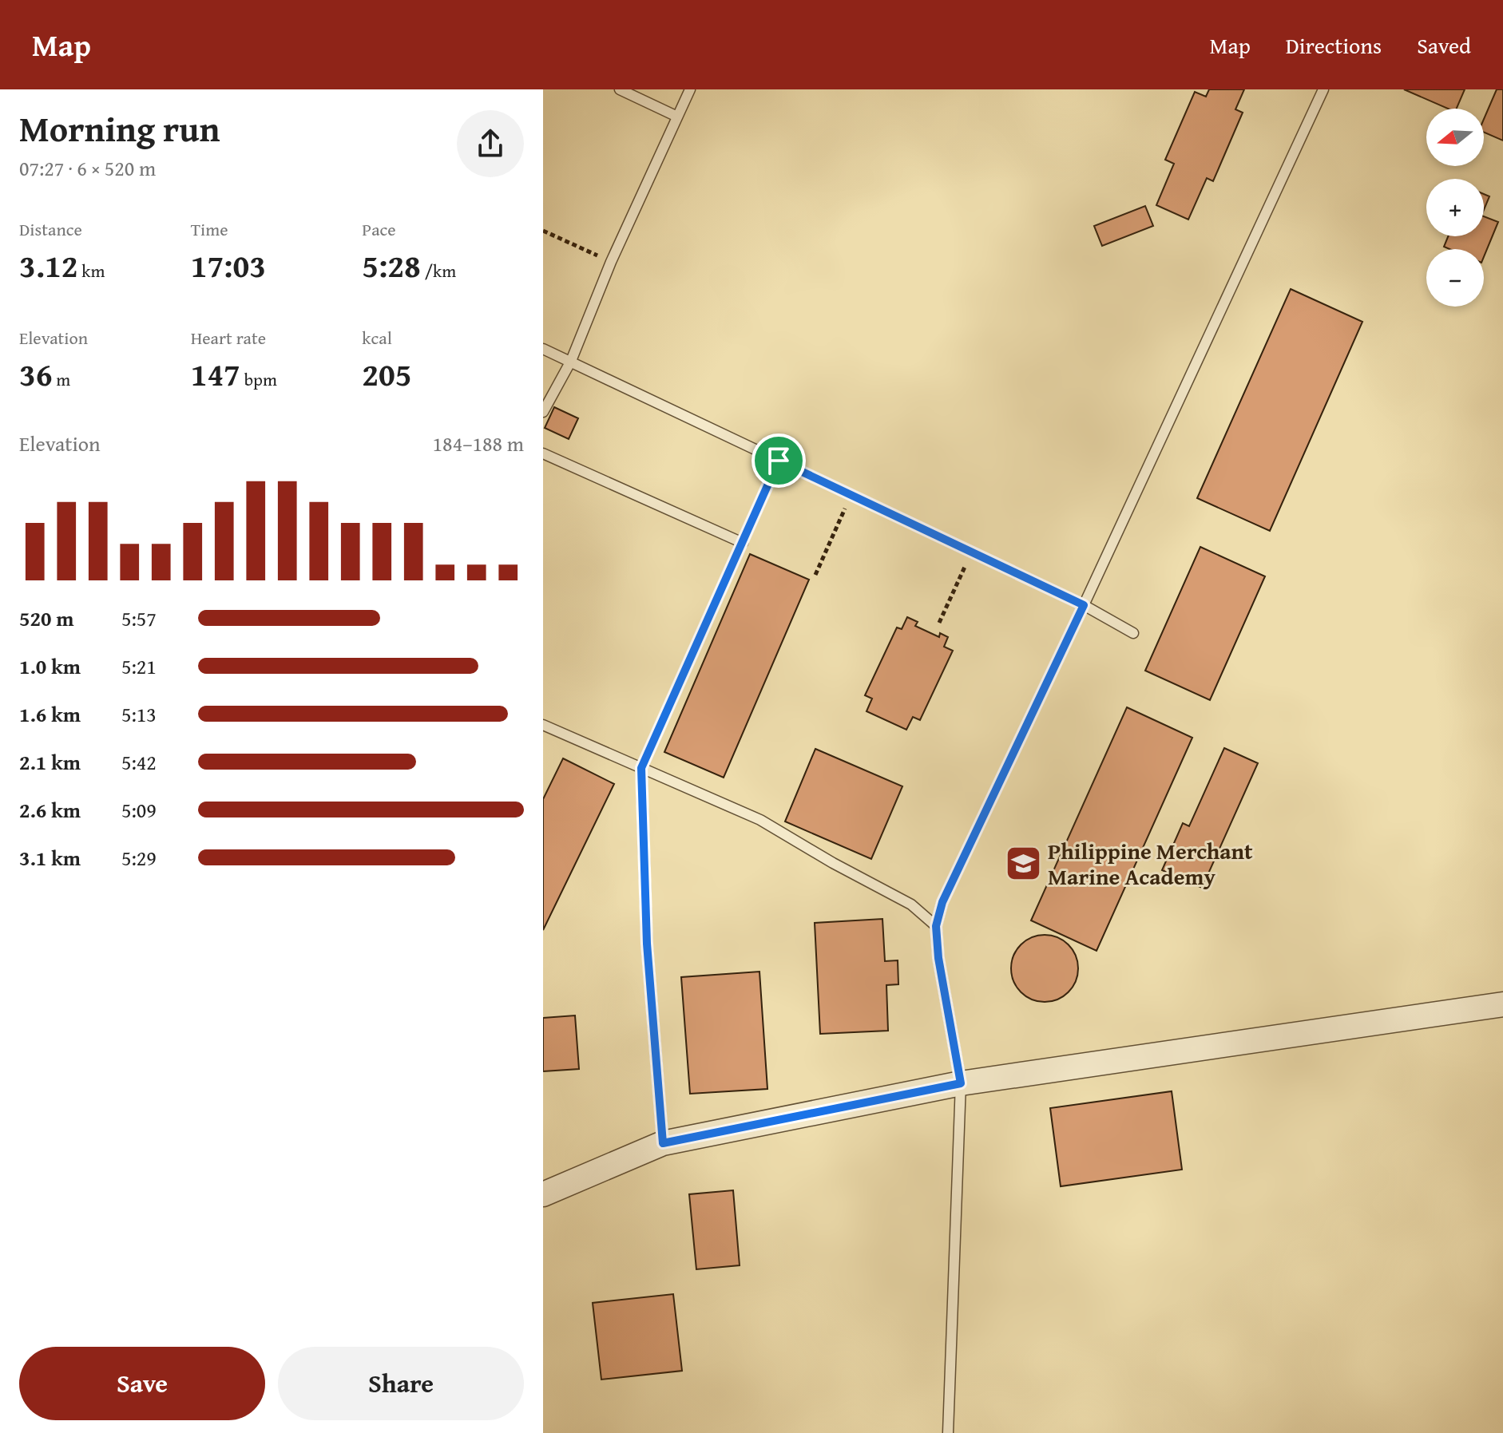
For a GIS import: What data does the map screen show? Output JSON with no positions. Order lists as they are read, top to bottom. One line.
{"places":{"school or university":["Philippine Merchant Marine Academy"]},"north":"left","page":{"header":"Map","nav":["Map","Directions","Saved"],"heading":["Morning run","07:27 · 6 × 520 m"],"map_buttons":["+","−"],"stats":[["Distance","3.12 km"],["Time","17:03"],["Pace","5:28 /km"],["Elevation","36 m"],["Heart rate","147 bpm"],["kcal","205"]],"chart":["Elevation","184–188 m"],"list":[{"name":"520 m","note":"5:57"},{"name":"1.0 km","note":"5:21"},{"name":"1.6 km","note":"5:13"},{"name":"2.1 km","note":"5:42"},{"name":"2.6 km","note":"5:09"},{"name":"3.1 km","note":"5:29"}],"buttons":["Save","Share"]}}
